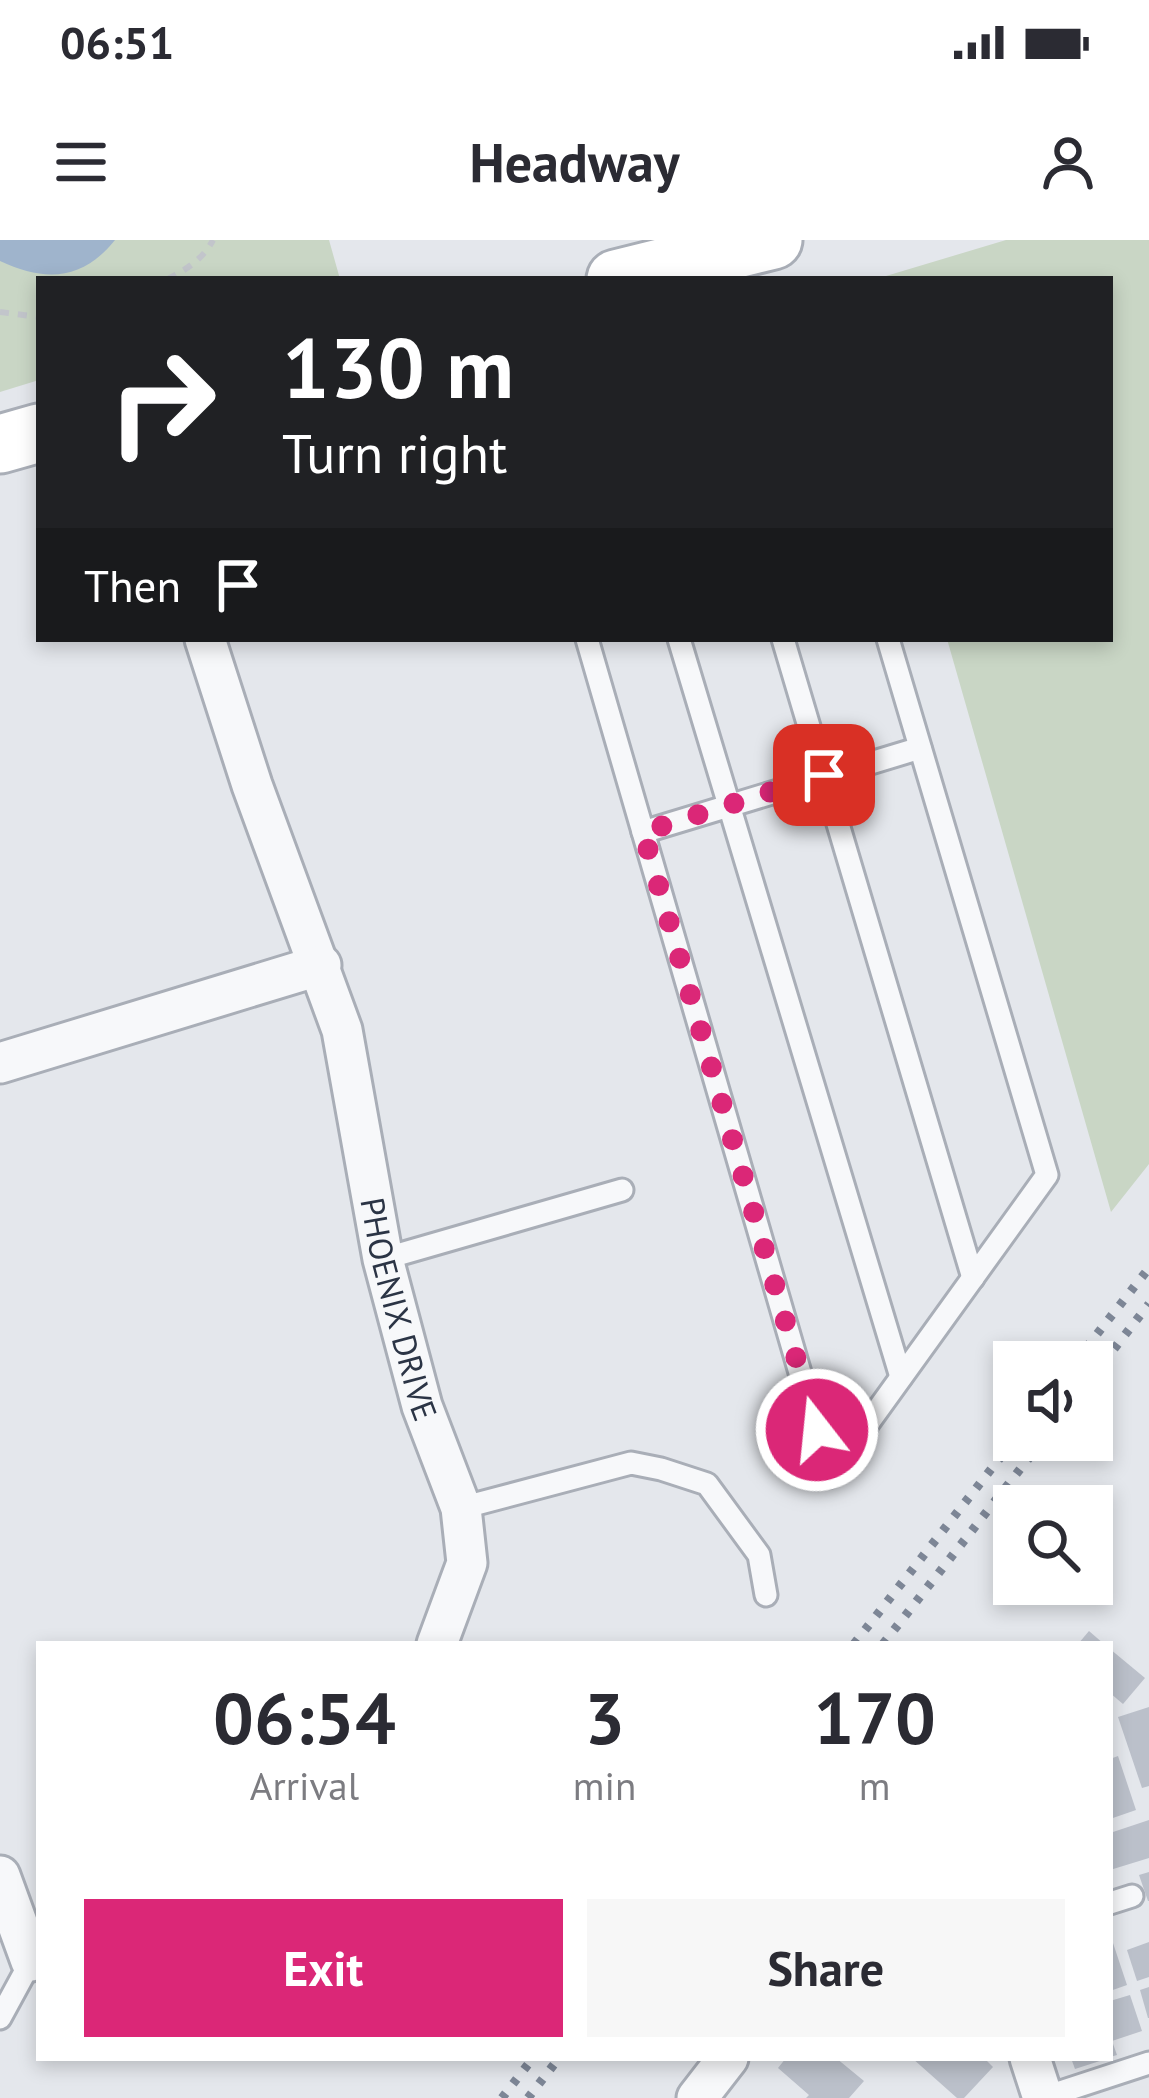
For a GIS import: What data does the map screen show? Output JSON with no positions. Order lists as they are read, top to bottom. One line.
{"streets":{"street":["PHOENIX DRIVE"]},"page":{"status":"06:51","header":"Headway","turn":["130 m","Turn right"],"then":"Then","eta":["06:54","Arrival","3","min","170","m"],"buttons":["Exit","Share"]}}
